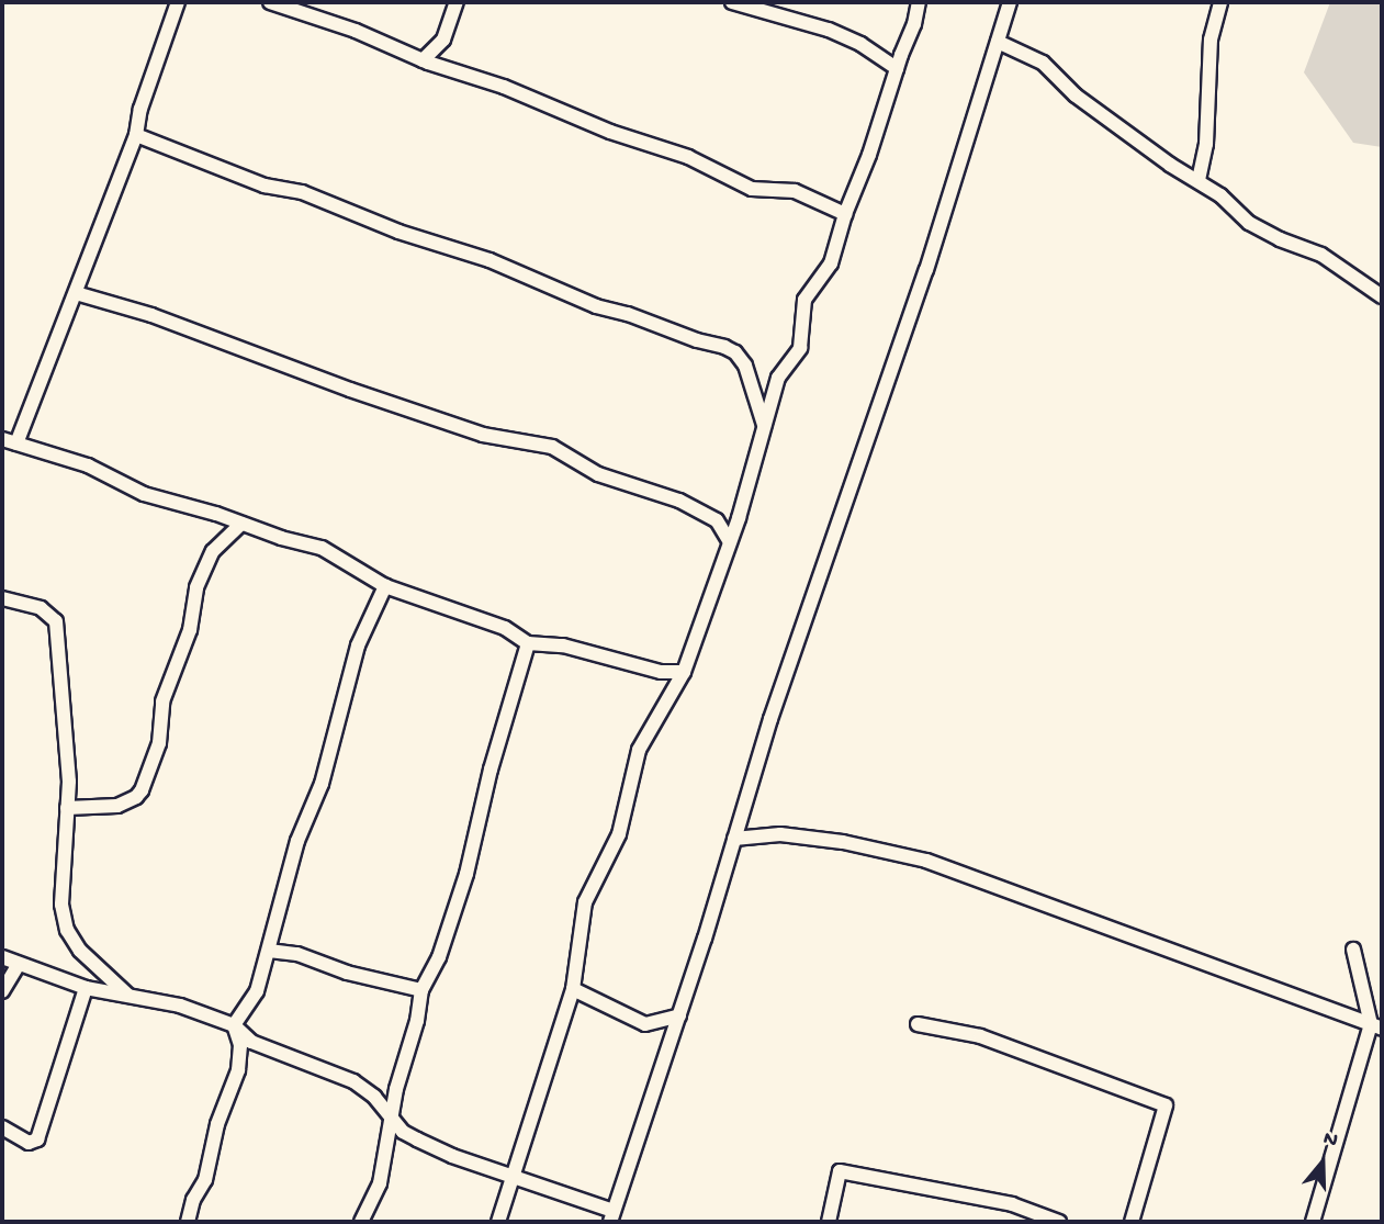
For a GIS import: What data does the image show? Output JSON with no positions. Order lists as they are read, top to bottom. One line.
{"north":"top"}
